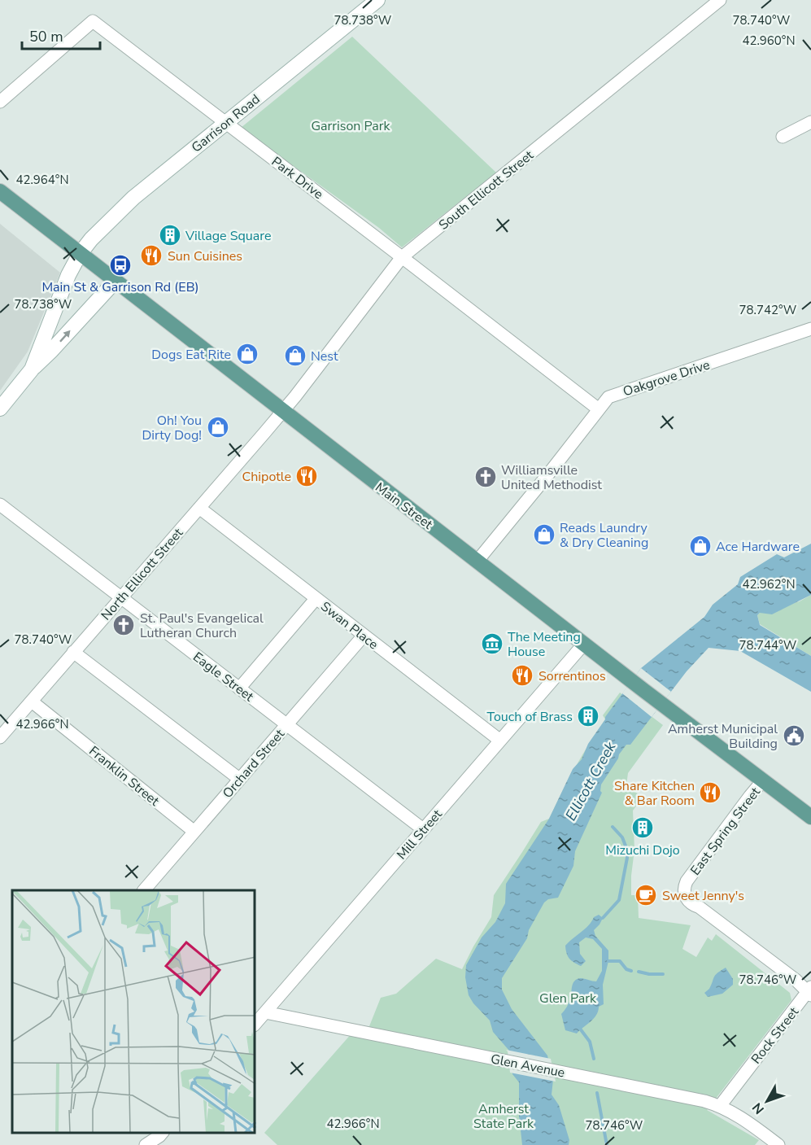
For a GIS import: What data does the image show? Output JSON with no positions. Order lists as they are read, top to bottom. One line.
{"streets":{"main road":["Main Street"],"street":["Garrison Road","Park Drive","South Ellicott Street","Oakgrove Drive","North Ellicott Street","Swan Place","Eagle Street","Orchard Street","Franklin Street","East Spring Street","Mill Street","Rock Street","Glen Avenue"]},"crossings":[["Garrison Road","Park Drive"],["Garrison Road","Main Street"],["Park Drive","South Ellicott Street"],["Park Drive","Oakgrove Drive"],["South Ellicott Street","Main Street"],["South Ellicott Street","North Ellicott Street"],["Oakgrove Drive","Main Street"],["Main Street","North Ellicott Street"],["Main Street","East Spring Street"],["Main Street","Mill Street"],["North Ellicott Street","Swan Place"],["North Ellicott Street","Eagle Street"],["North Ellicott Street","Franklin Street"],["Swan Place","Orchard Street"],["Swan Place","Mill Street"],["Eagle Street","Orchard Street"],["Eagle Street","Mill Street"],["Orchard Street","Franklin Street"],["East Spring Street","Rock Street"],["Mill Street","Glen Avenue"],["Rock Street","Glen Avenue"]],"water":["Ellicott Creek"],"parks":["Garrison Park","Glen Park","Amherst State Park"],"places":{"building":["Village Square","Touch of Brass","Mizuchi Dojo"],"restaurant":["Sun Cuisines","Chipotle","Sorrentinos","Share Kitchen & Bar Room"],"bus stop":["Main St & Garrison Rd (EB)"],"shop":["Dogs Eat Rite","Nest","Oh! You Dirty Dog!","Reads Laundry & Dry Cleaning","Ace Hardware"],"church":["Williamsville United Methodist","St. Paul's Evangelical Lutheran Church"],"museum":["The Meeting House"],"public building":["Amherst Municipal Building"],"cafe":["Sweet Jenny's"]},"scale_bar":"50 m","north":"bottom left","coordinates":["78.738°W","78.740°W","42.960°N","42.964°N","78.742°W","42.962°N","78.744°W","42.966°N","78.746°W"]}
